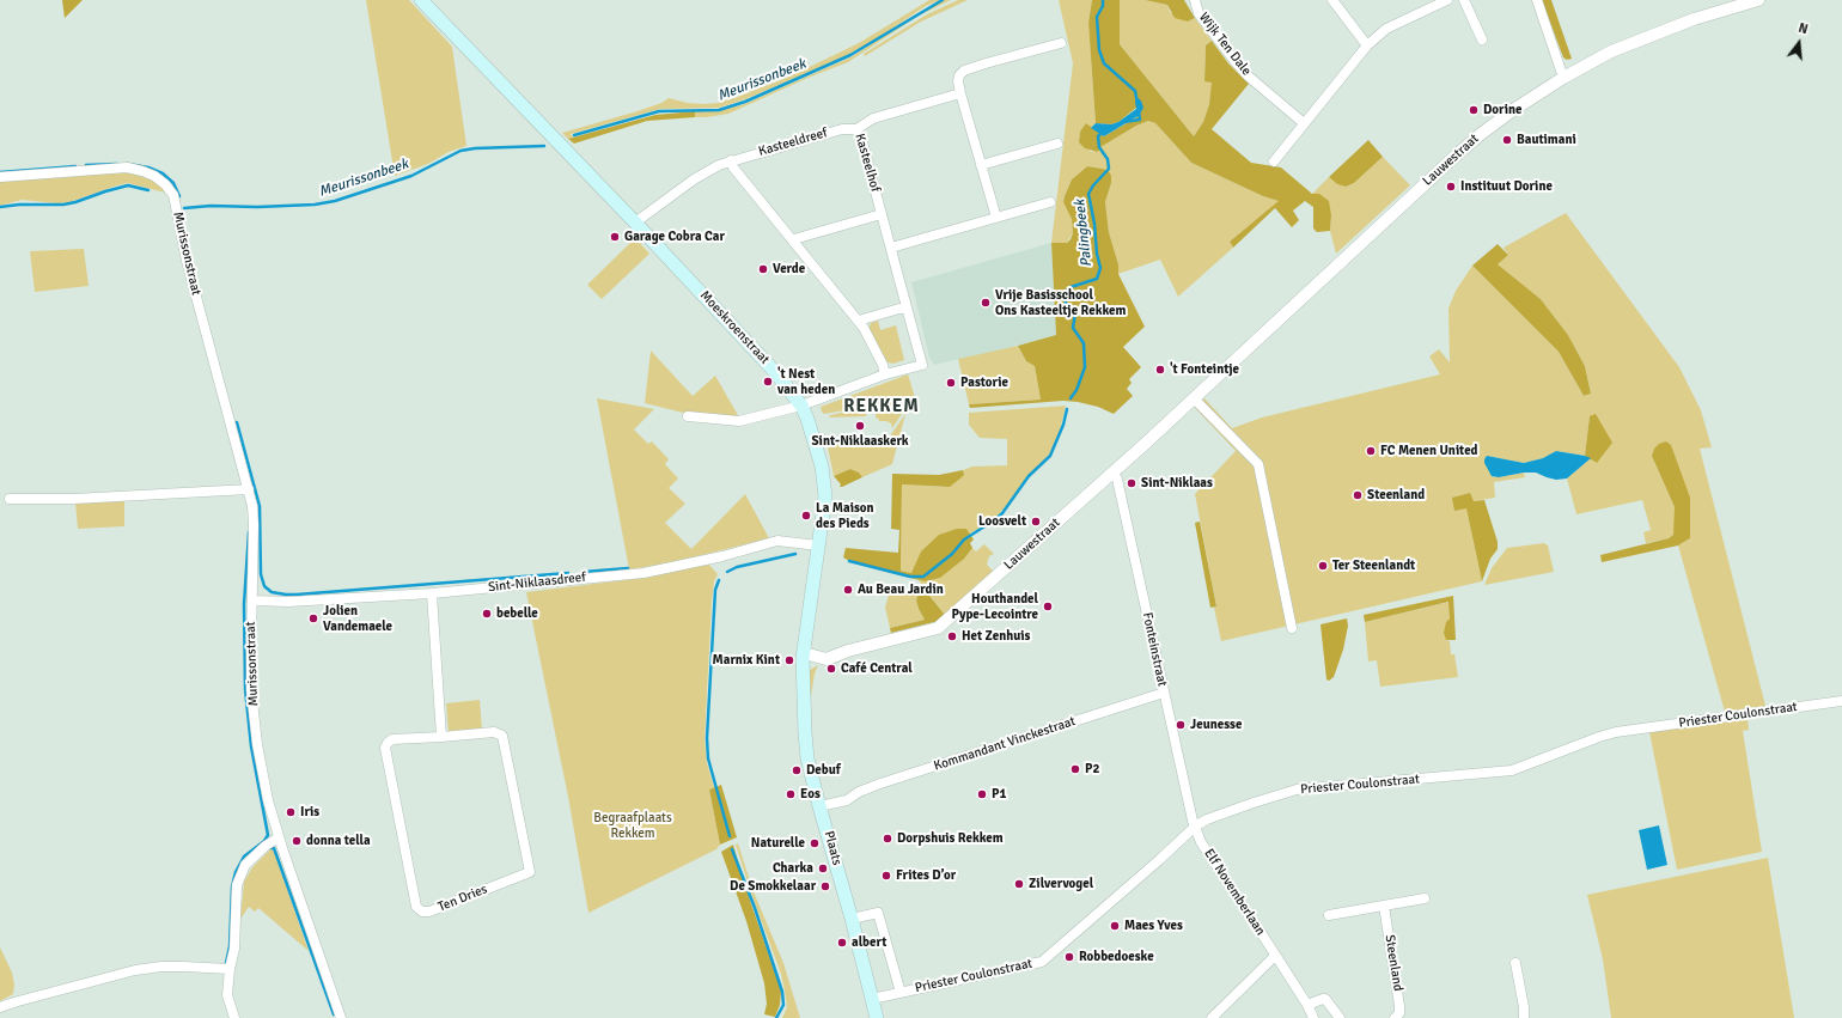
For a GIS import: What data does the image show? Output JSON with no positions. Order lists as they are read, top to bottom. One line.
{"streets":{"main road":["Moeskroenstraat","Plaats"],"street":["Wijk Ten Dale","Kasteeldreef","Lauwestraat","Kasteelhof","Murissonstraat","Sint-Niklaasdreef","Fonteinstraat","Priester Coulonstraat","Kommandant Vinckestraat","Elf Novemberlaan","Ten Dries","Steenland"]},"crossings":[["Kasteeldreef","Kasteelhof"],["Kasteeldreef","Moeskroenstraat"],["Lauwestraat","Moeskroenstraat"],["Lauwestraat","Fonteinstraat"],["Murissonstraat","Sint-Niklaasdreef"],["Moeskroenstraat","Sint-Niklaasdreef"],["Moeskroenstraat","Kommandant Vinckestraat"],["Moeskroenstraat","Plaats"],["Fonteinstraat","Priester Coulonstraat"],["Fonteinstraat","Kommandant Vinckestraat"],["Fonteinstraat","Elf Novemberlaan"],["Priester Coulonstraat","Plaats"],["Priester Coulonstraat","Elf Novemberlaan"],["Kommandant Vinckestraat","Plaats"]],"districts":["REKKEM"],"water":["Meurissonbeek","Palingbeek"],"parks":["Begraafplaats Rekkem"],"places":["Dorine","Bautimani","Instituut Dorine","Garage Cobra Car","Verde","Vrije Basisschool Ons Kasteeltje Rekkem","'t Fonteintje","'t Nest van heden","Pastorie","Sint-Niklaaskerk","FC Menen United","Sint-Niklaas","Steenland","La Maison des Pieds","Loosvelt","Ter Steenlandt","Au Beau Jardin","Houthandel Pype-Lecointre","bebelle","Jolien Vandemaele","Het Zenhuis","Marnix Kint","Café Central","Jeunesse","P2","Debuf","Eos","P1","Iris","Dorpshuis Rekkem","donna tella","Naturelle","Charka","Frites D’or","Zilvervogel","De Smokkelaar","Maes Yves","albert","Robbedoeske"],"north":"top"}
